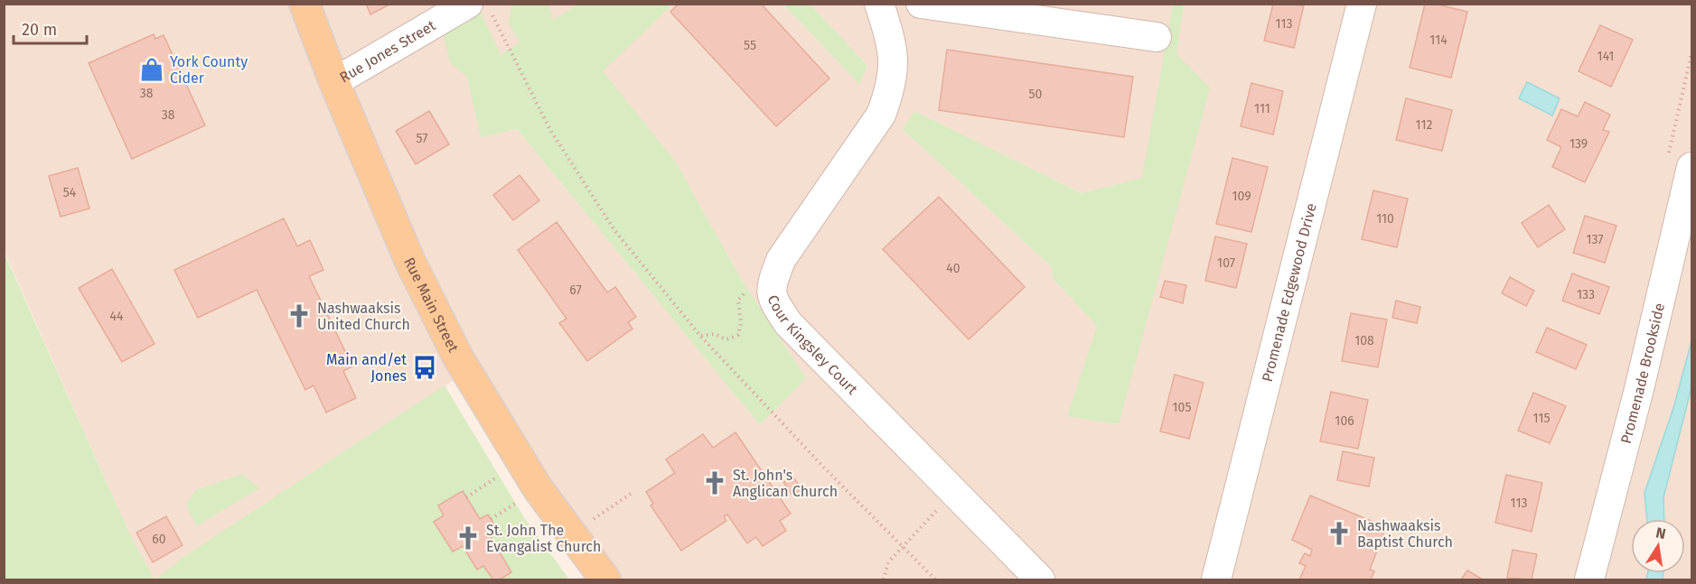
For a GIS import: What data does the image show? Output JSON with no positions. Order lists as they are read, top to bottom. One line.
{"streets":{"main road":["Rue Main Street"],"street":["Rue Jones Street","Promenade Edgewood Drive","Cour Kingsley Court","Promenade Brookside"]},"crossings":[["Rue Jones Street","Rue Main Street"]],"places":{"shop":["York County Cider"],"church":["Nashwaaksis United Church","St. John's Anglican Church","Nashwaaksis Baptist Church","St. John The Evangalist Church"],"bus stop":["Main and/et Jones"]},"house_numbers":["113","114","55","141","38","50","111","38","112","57","139","54","109","110","137","107","40","67","133","44","108","105","115","106","113","60"],"scale_bar":"20 m","north":"top"}
